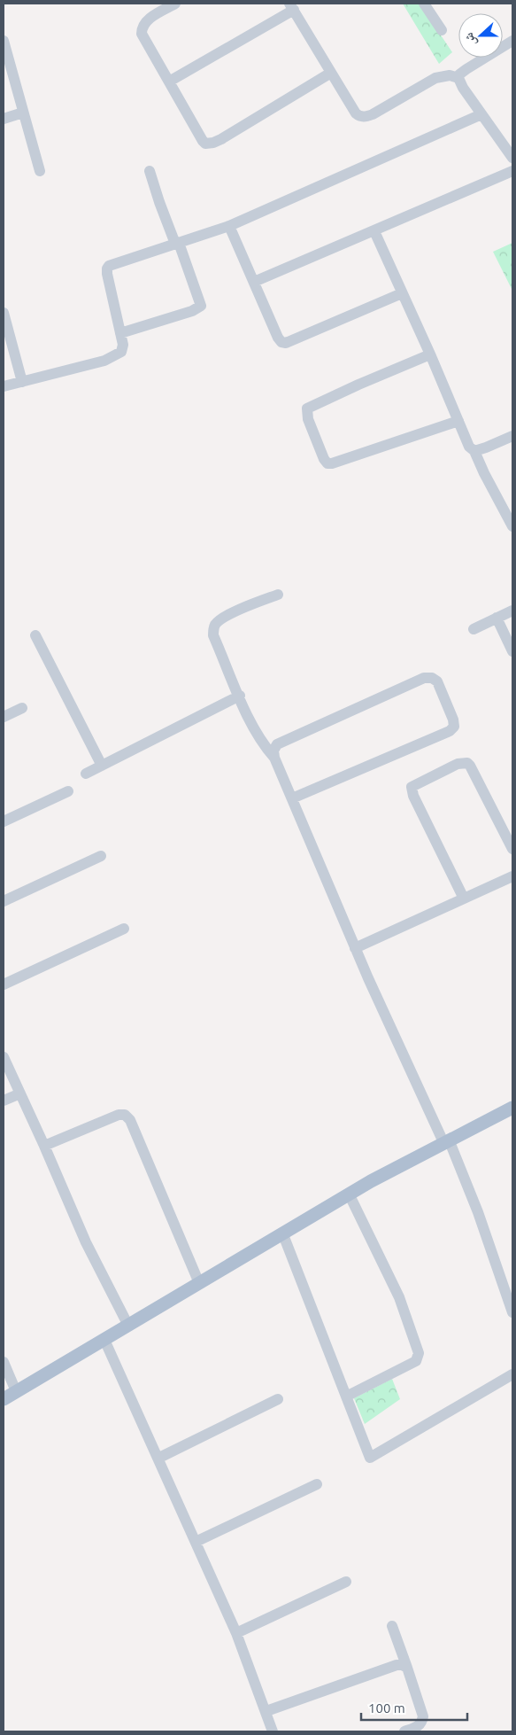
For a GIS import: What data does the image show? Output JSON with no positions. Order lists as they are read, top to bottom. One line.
{"scale_bar":"100 m","north":"left"}
